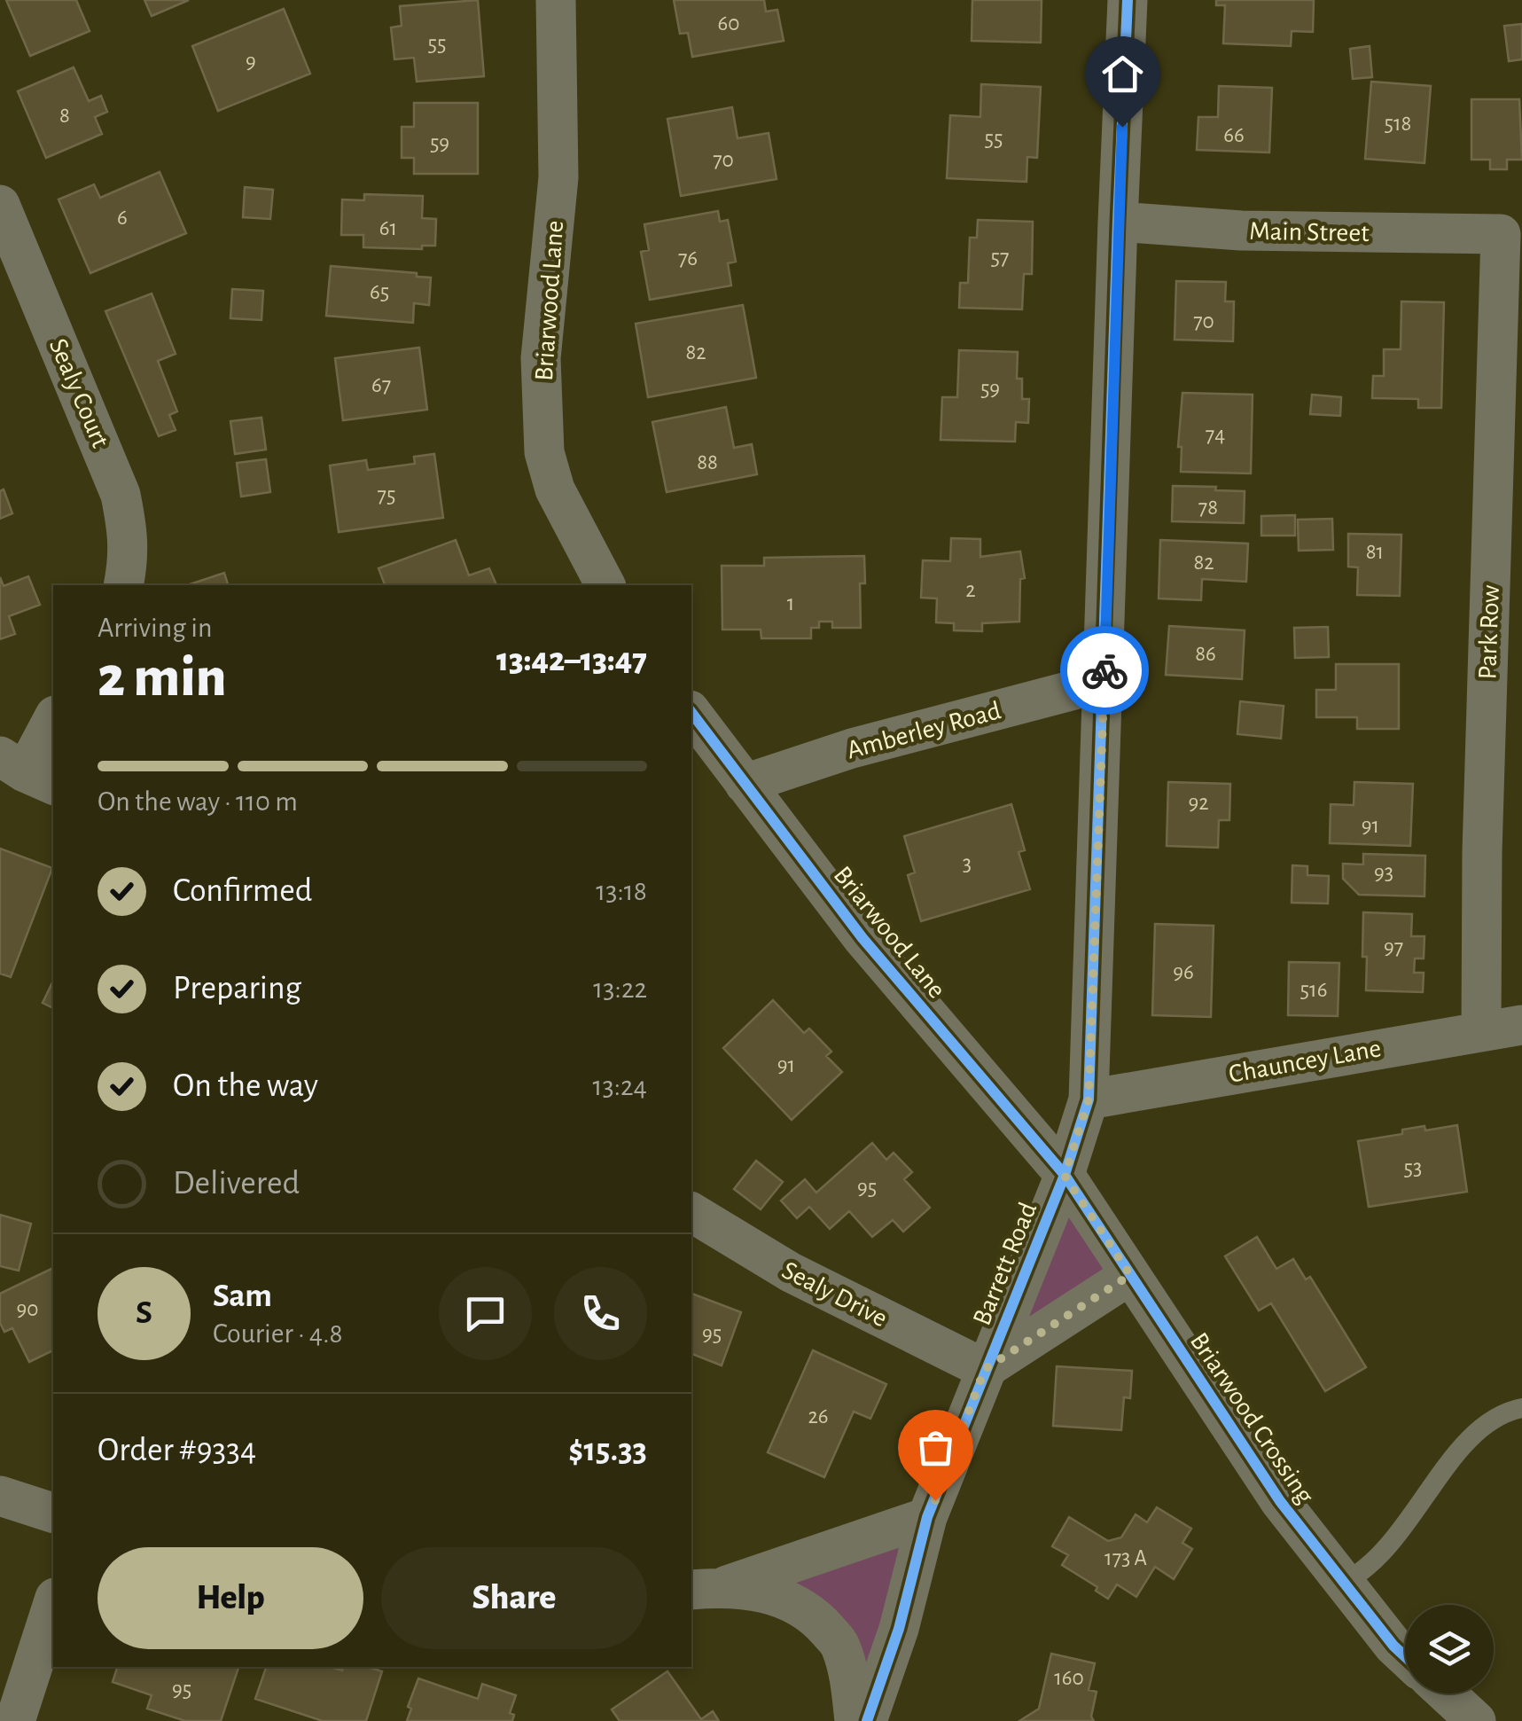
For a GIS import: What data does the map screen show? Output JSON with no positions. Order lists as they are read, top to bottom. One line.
{"streets":{"street":["Main Street","Briarwood Lane","Sealy Court","Park Row","Amberley Road","Chauncey Lane","Barrett Road","Sealy Drive","Briarwood Crossing"]},"crossings":[["Main Street","Park Row"],["Main Street","Barrett Road"],["Briarwood Lane","Amberley Road"],["Briarwood Lane","Barrett Road"],["Briarwood Lane","Briarwood Crossing"],["Park Row","Chauncey Lane"],["Amberley Road","Barrett Road"],["Chauncey Lane","Barrett Road"],["Barrett Road","Sealy Drive"],["Barrett Road","Briarwood Crossing"]],"house_numbers":["60","55","9","8","518","66","55","59","70","6","61","57","76","65","70","82","67","59","74","88","75","78","81","82","2","1","86","92","91","3","93","97","96","516","91","53","95","90","95","26","173 A","160","95"],"page":{"heading":["2 min","Arriving in","13:42–13:47"],"panel":["Sam","Courier · 4.8","Order #9334","$15.33"],"bar":"On the way · 110 m","list":[["Confirmed","13:18"],["Preparing","13:22"],["On the way","13:24"],"Delivered"],"round":"S","buttons":["Help","Share"]}}
